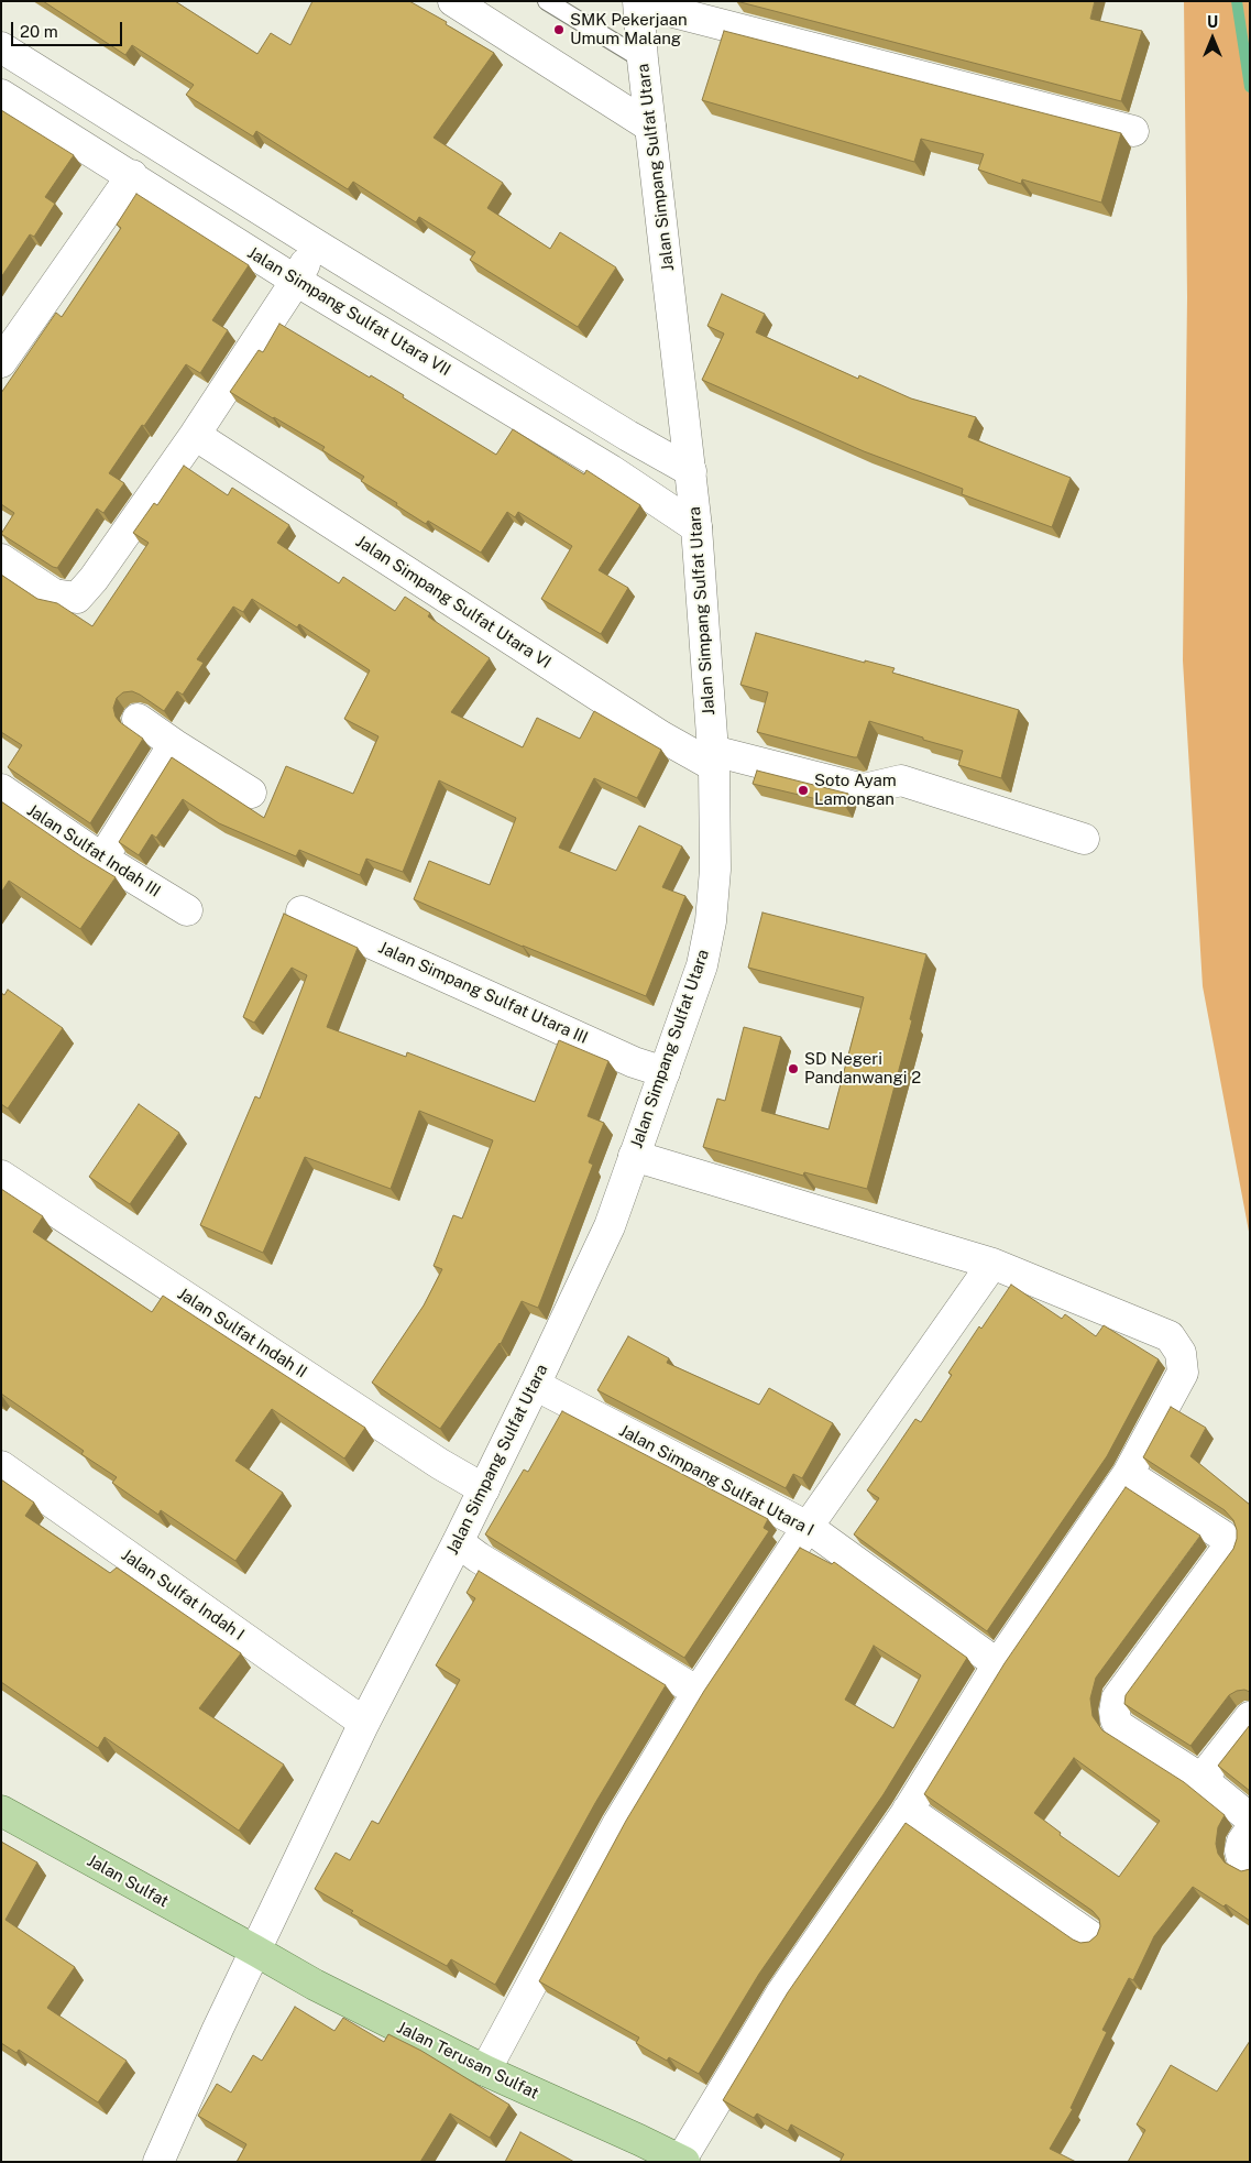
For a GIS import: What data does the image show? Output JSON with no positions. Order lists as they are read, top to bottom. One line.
{"streets":{"main road":["Jalan Sulfat","Jalan Terusan Sulfat"],"street":["Jalan Simpang Sulfat Utara","Jalan Simpang Sulfat Utara VII","Jalan Simpang Sulfat Utara VI","Jalan Sulfat Indah III","Jalan Simpang Sulfat Utara III","Jalan Sulfat Indah II","Jalan Simpang Sulfat Utara I","Jalan Sulfat Indah I"]},"crossings":[["Jalan Simpang Sulfat Utara","Jalan Simpang Sulfat Utara VII"],["Jalan Simpang Sulfat Utara","Jalan Simpang Sulfat Utara VI"],["Jalan Simpang Sulfat Utara","Jalan Simpang Sulfat Utara III"],["Jalan Simpang Sulfat Utara","Jalan Sulfat Indah II"],["Jalan Simpang Sulfat Utara","Jalan Simpang Sulfat Utara I"],["Jalan Simpang Sulfat Utara","Jalan Sulfat Indah I"],["Jalan Simpang Sulfat Utara","Jalan Sulfat"],["Jalan Simpang Sulfat Utara","Jalan Terusan Sulfat"],["Jalan Sulfat","Jalan Terusan Sulfat"]],"places":["SMK Pekerjaan Umum Malang","Soto Ayam Lamongan","SD Negeri Pandanwangi 2"],"scale_bar":"20 m","north":"top"}
